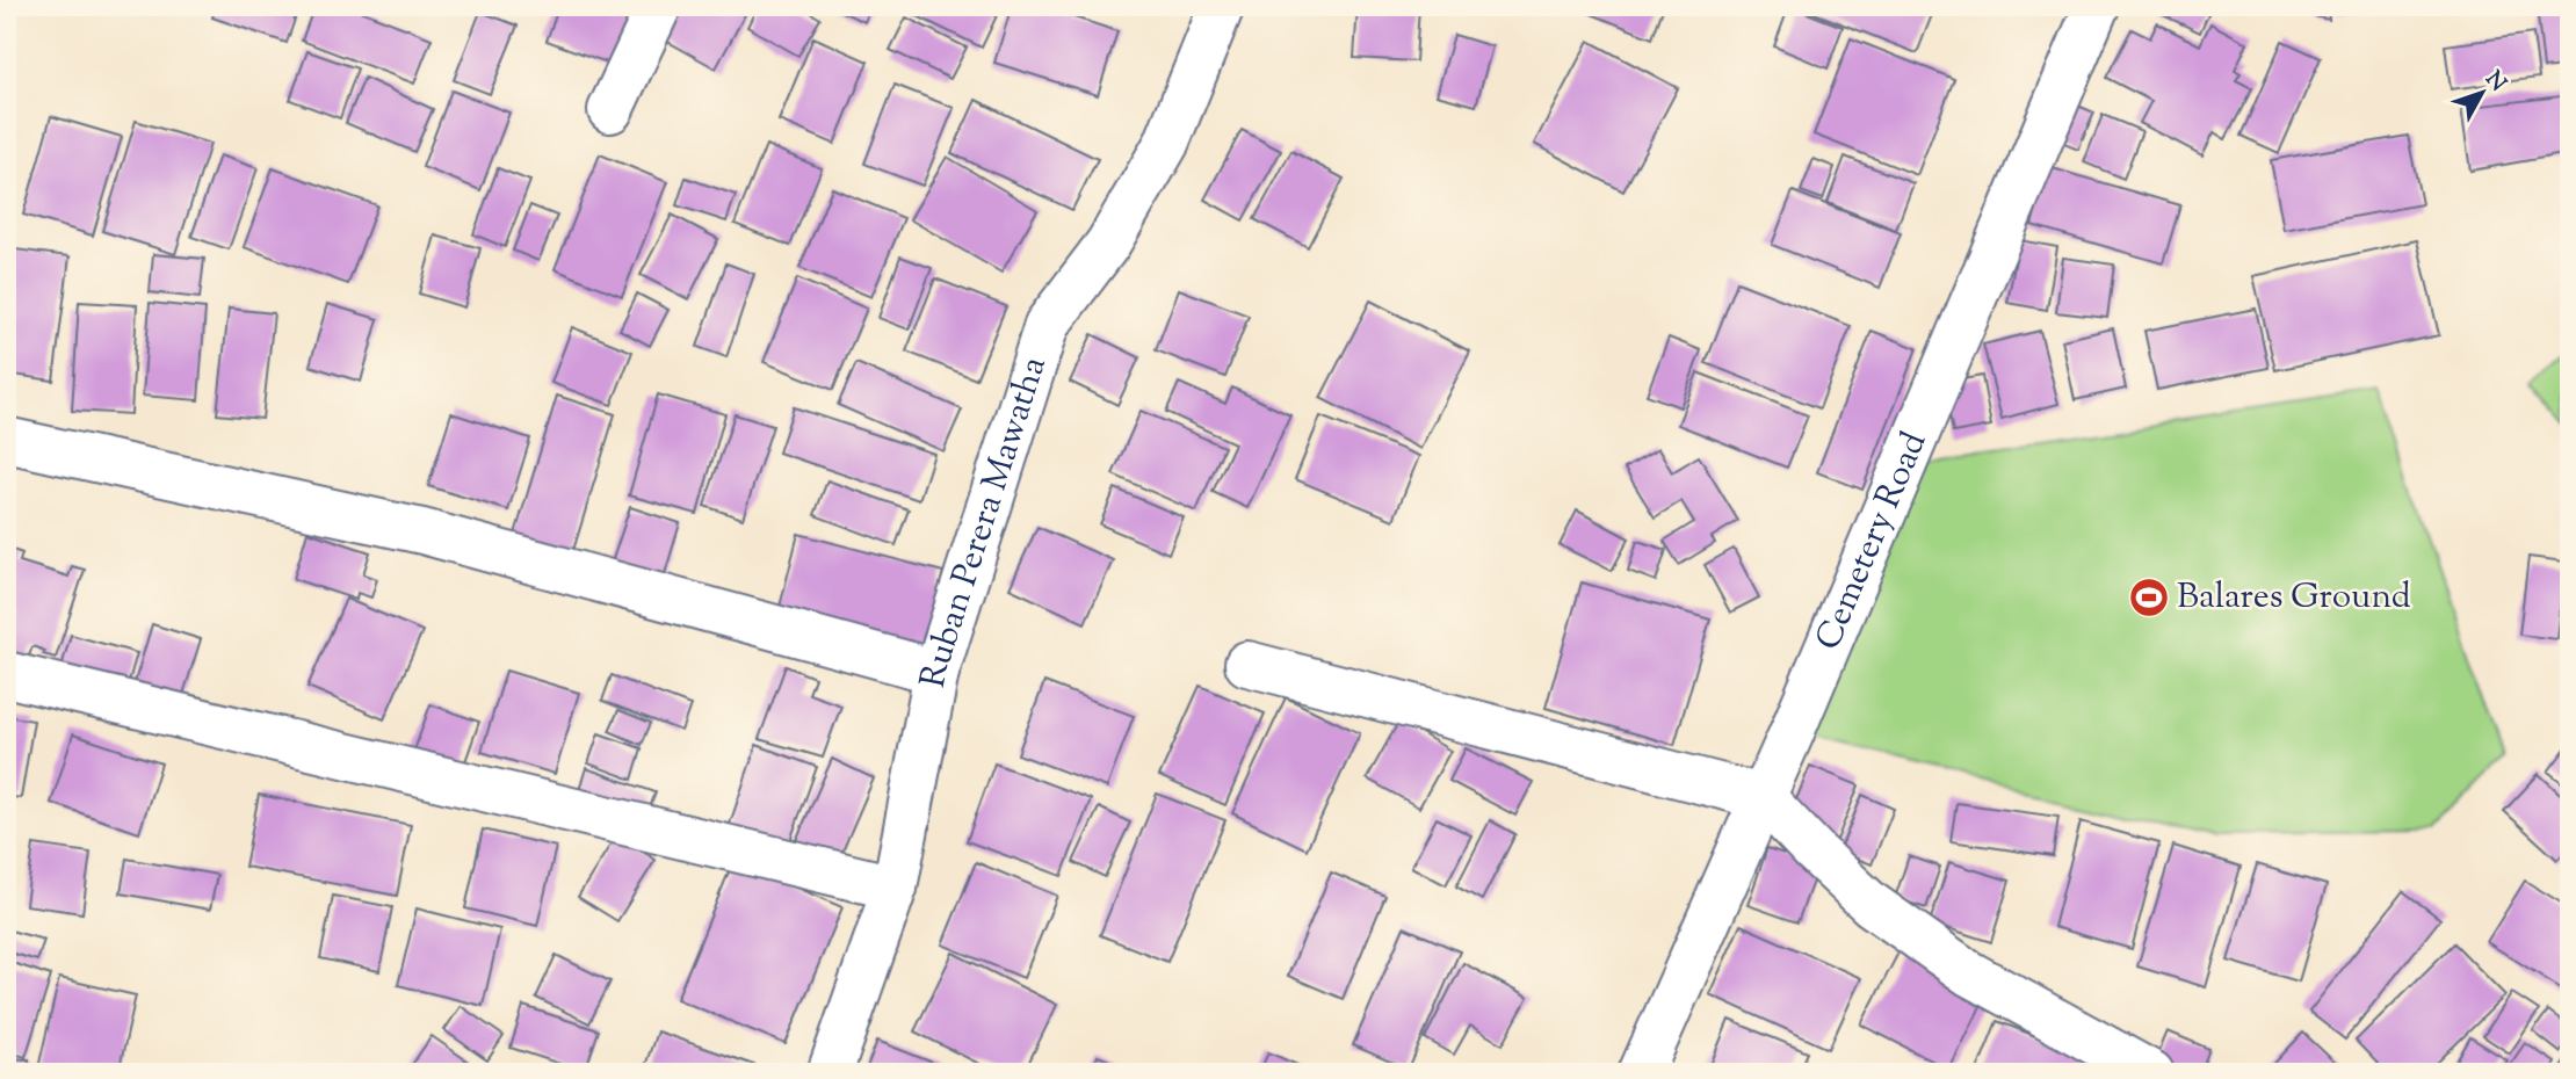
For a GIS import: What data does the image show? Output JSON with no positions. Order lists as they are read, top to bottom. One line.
{"streets":{"street":["Ruban Perera Mawatha","Cemetery Road"]},"places":{"sports":["Balares Ground"]},"north":"top right"}
